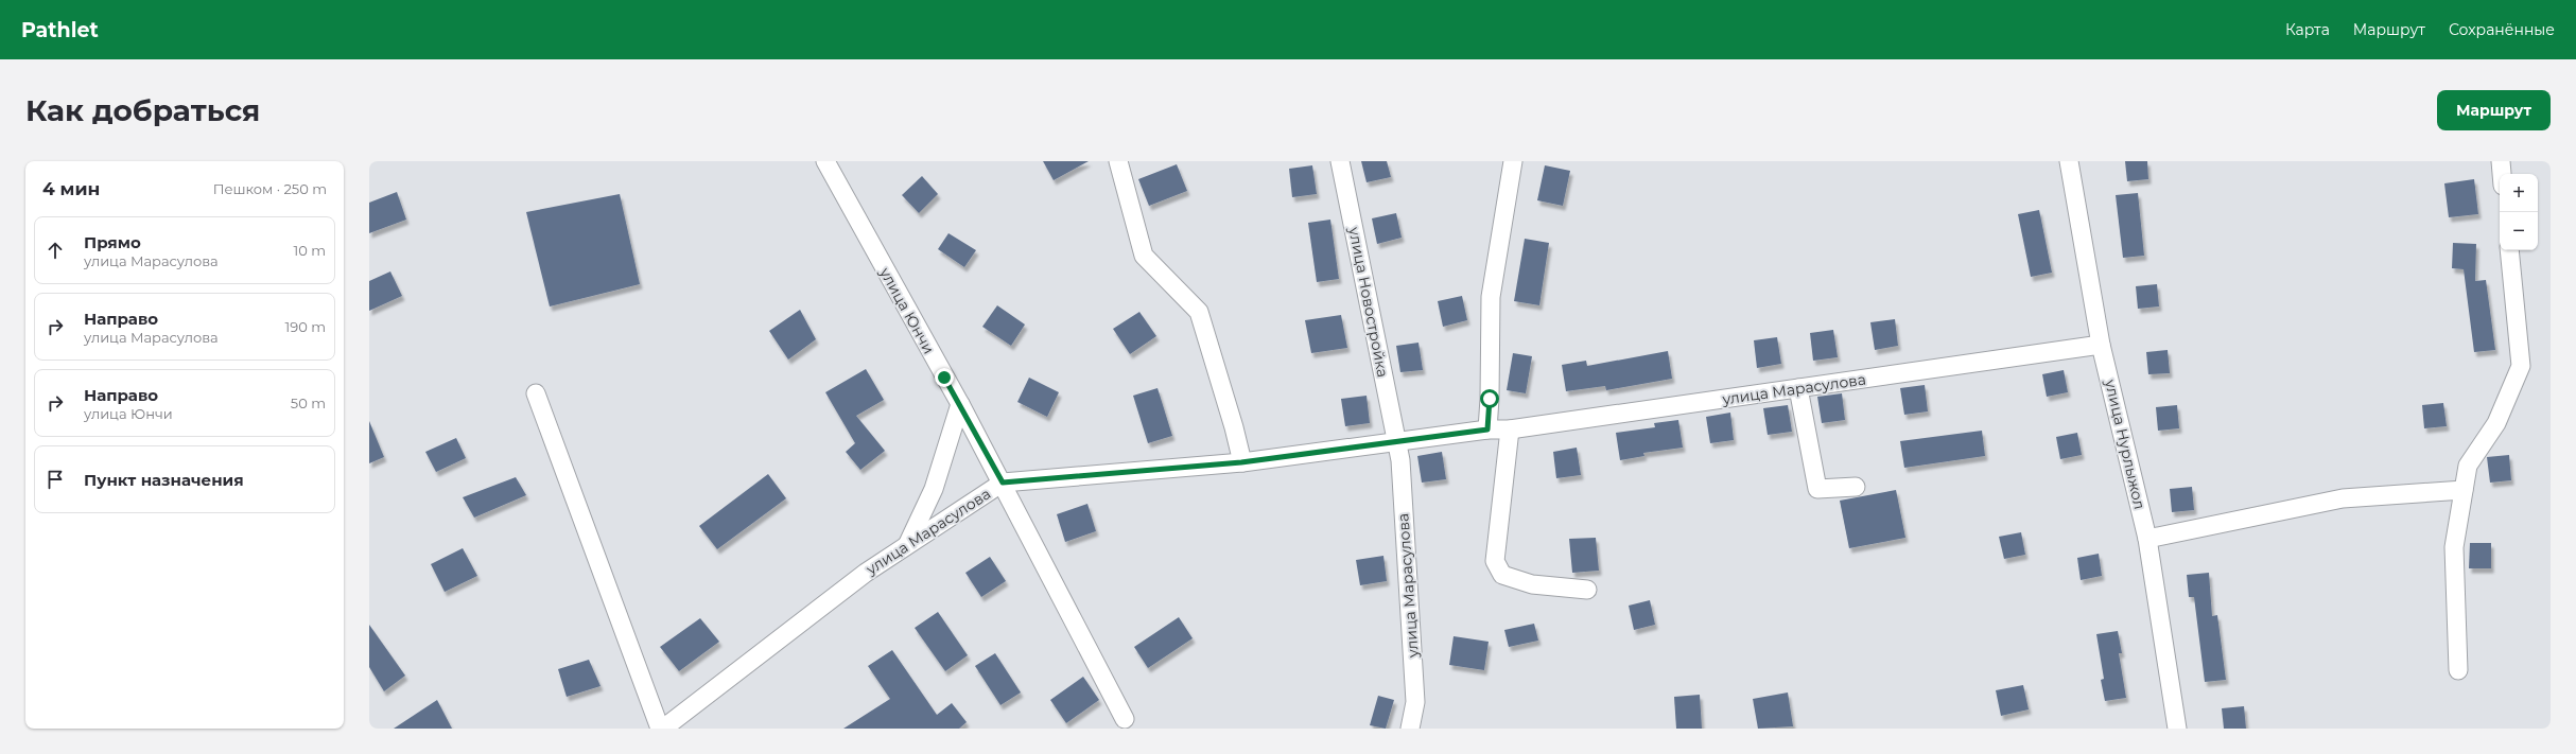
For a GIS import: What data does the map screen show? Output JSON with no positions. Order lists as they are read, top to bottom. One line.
{"streets":{"street":["улица Новостройка","улица Юнчи","улица Марасулова","улица Нурлыжол"]},"crossings":[["улица Новостройка","улица Марасулова"],["улица Юнчи","улица Марасулова"],["улица Марасулова","улица Нурлыжол"]],"page":{"header":"Pathlet","nav":["Карта","Маршрут","Сохранённые"],"buttons":"Маршрут","title":"Как добраться","heading":["4 мин","Пешком · 250 m"],"map_buttons":["+","−"],"list":[["Прямо","улица Марасулова","10 m"],["Направо","улица Марасулова","190 m"],["Направо","улица Юнчи","50 m"],"Пункт назначения"]}}
